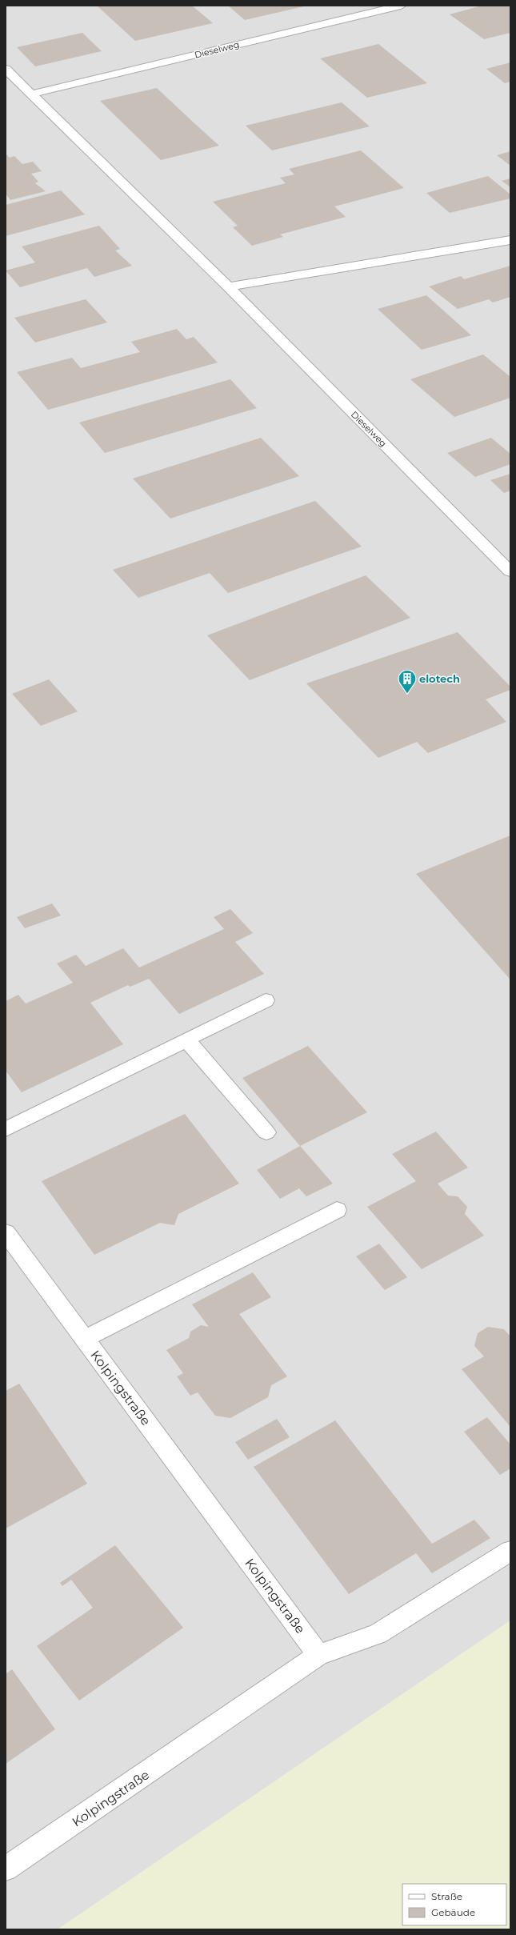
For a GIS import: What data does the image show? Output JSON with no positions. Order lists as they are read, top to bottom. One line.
{"streets":{"street":["Dieselweg","Kolpingstraße"]},"places":{"building":["elotech"]},"legend":["Straße","Gebäude"]}
